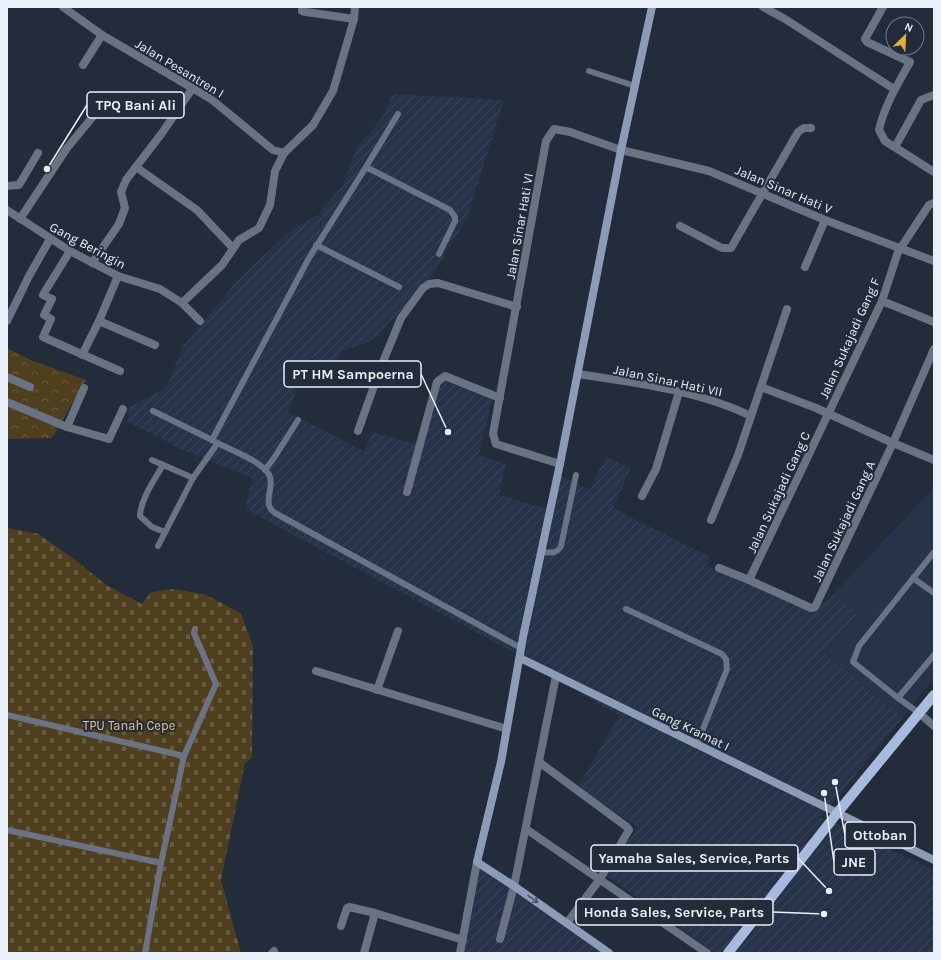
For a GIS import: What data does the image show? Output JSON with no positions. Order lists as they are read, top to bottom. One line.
{"streets":{"street":["Jalan Pesantren I","Jalan Sinar Hati V","Jalan Sinar Hati VI","Gang Beringin","Jalan Sukajadi Gang F","Jalan Sinar Hati VII","Jalan Sukajadi Gang C","Jalan Sukajadi Gang A","Gang Kramat I"]},"crossings":[["Jalan Sinar Hati V","Jalan Sinar Hati VI"],["Jalan Sinar Hati V","Jalan Sukajadi Gang F"],["Jalan Sukajadi Gang F","Jalan Sukajadi Gang C"],["Jalan Sukajadi Gang C","Jalan Sukajadi Gang A"]],"parks":["TPU Tanah Cepe"],"places":["TPQ Bani Ali","PT HM Sampoerna","Ottoban","JNE","Yamaha Sales, Service, Parts","Honda Sales, Service, Parts"],"north":"top right"}
